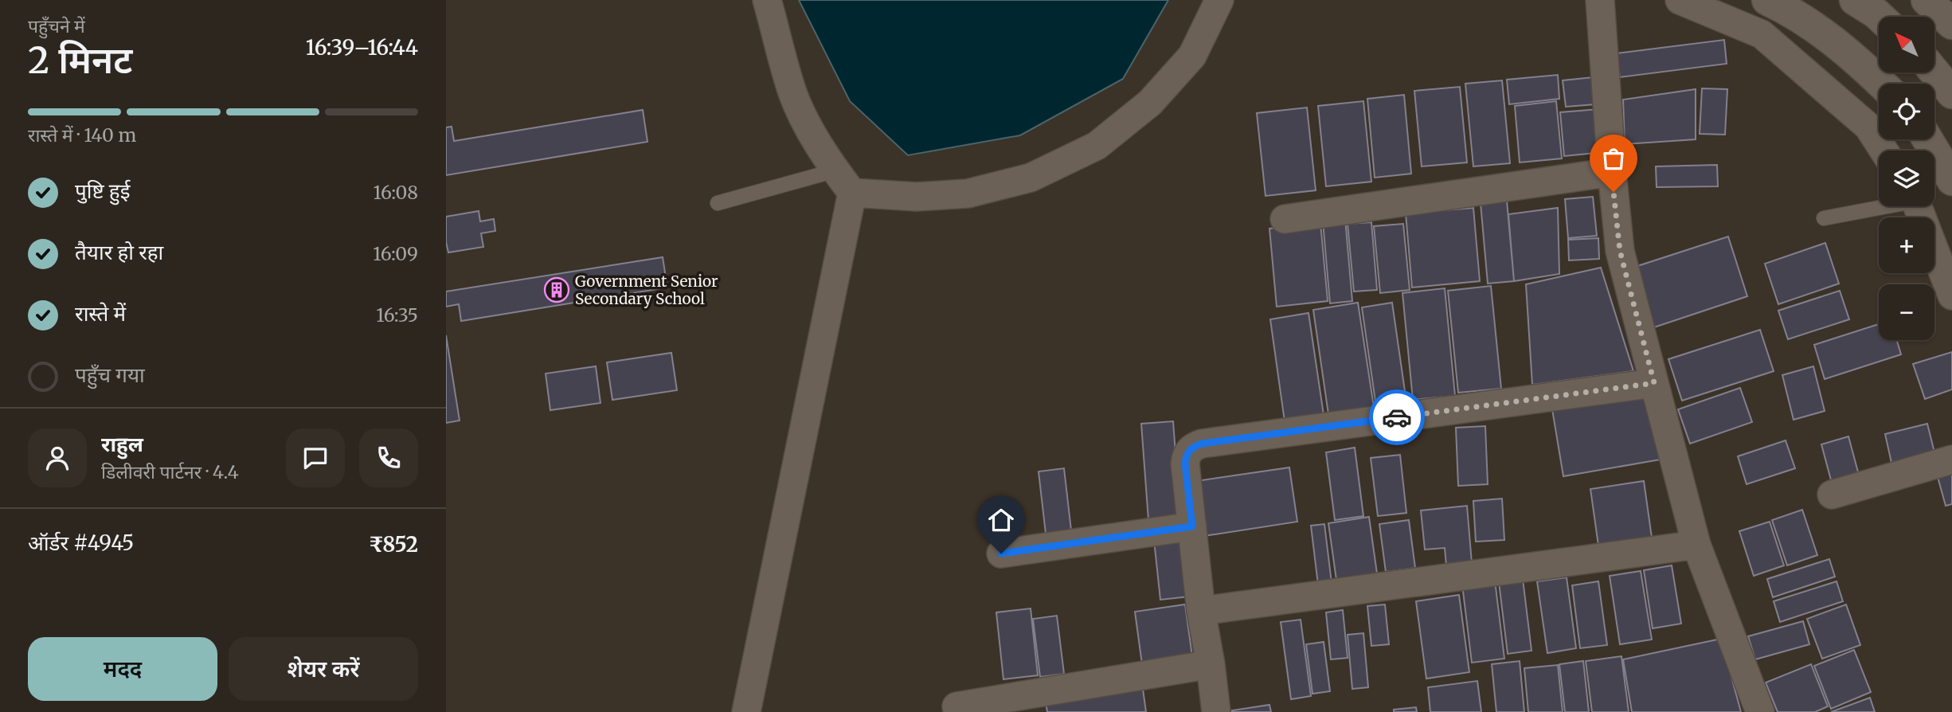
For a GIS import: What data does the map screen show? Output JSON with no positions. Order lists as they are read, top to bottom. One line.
{"places":{"building":["Government Senior Secondary School"]},"north":"top left","page":{"heading":["2 मिनट","पहुँचने में","16:39–16:44"],"panel":["राहुल","डिलीवरी पार्टनर · 4.4","ऑर्डर #4945","₹852"],"map_buttons":["+","−"],"bar":"रास्ते में · 140 m","list":[["पुष्टि हुई","16:08"],["तैयार हो रहा","16:09"],["रास्ते में","16:35"],"पहुँच गया"],"buttons":["मदद","शेयर करें"]}}
